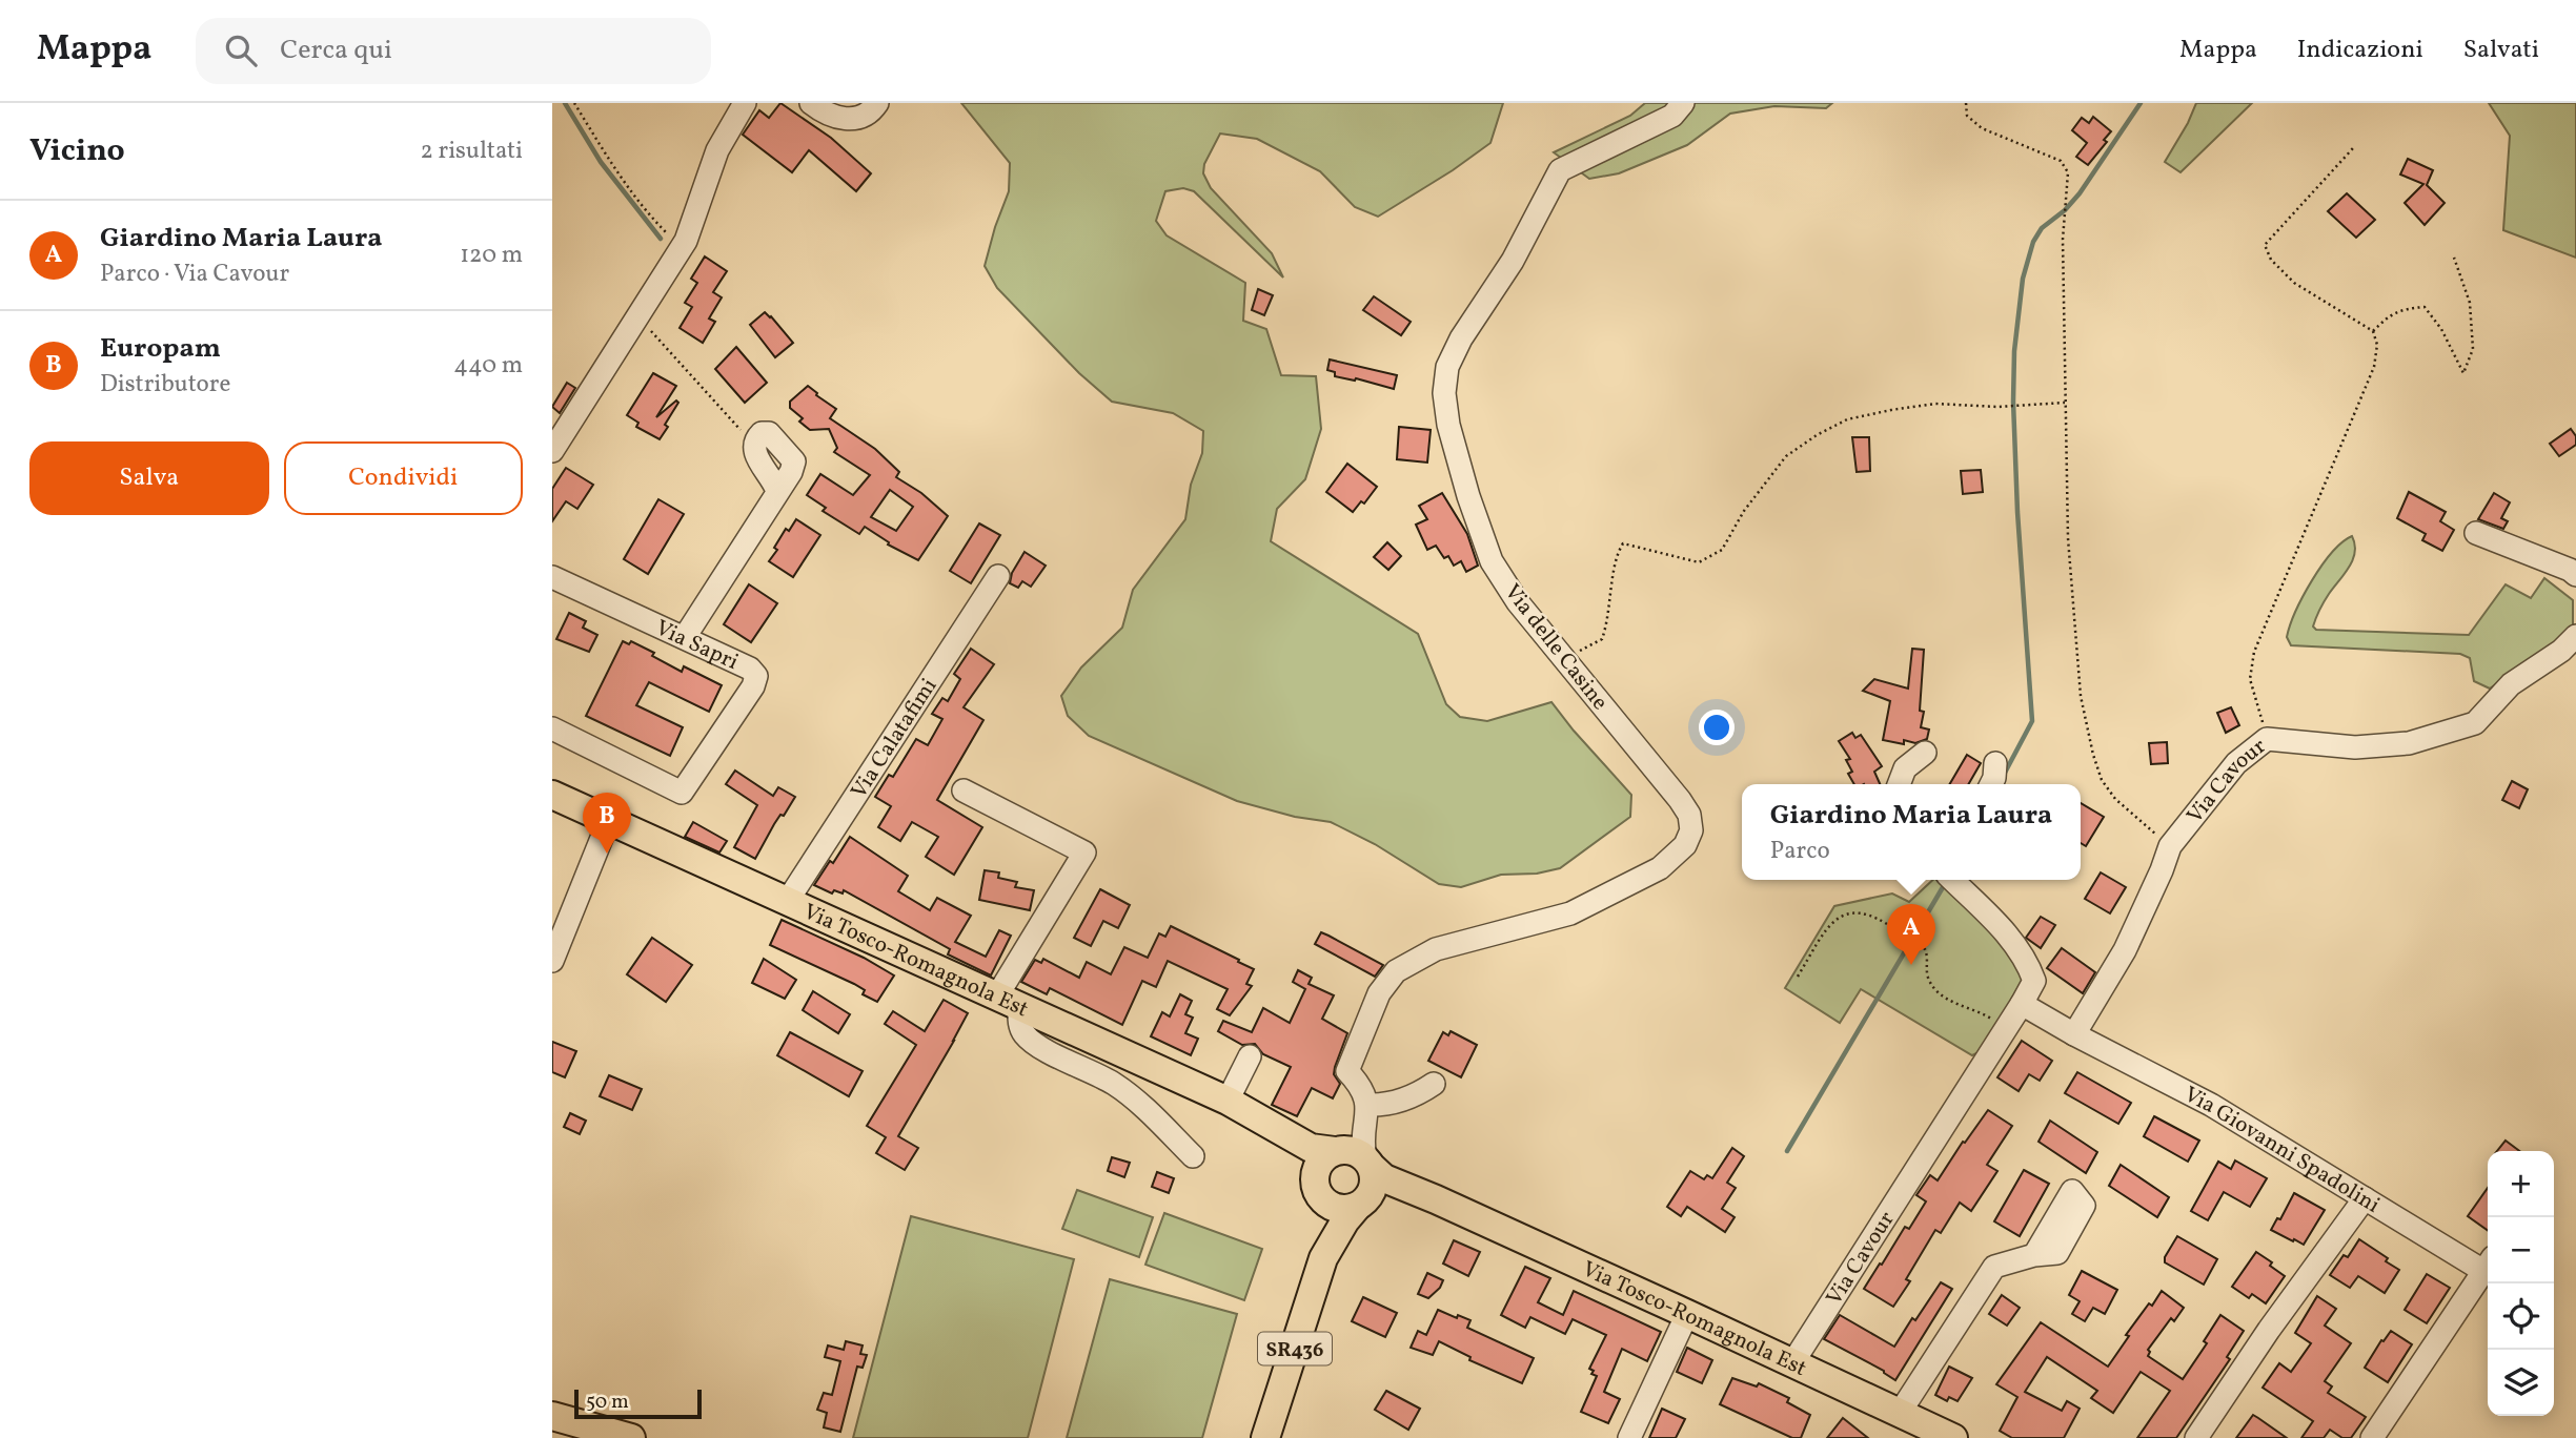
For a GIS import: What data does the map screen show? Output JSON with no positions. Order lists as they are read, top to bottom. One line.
{"streets":{"main road":["Via Tosco-Romagnola Est","SR436"],"street":["Via Sapri","Via delle Casine","Via Calatafimi","Via Cavour","Via Giovanni Spadolini"]},"crossings":[["Via Calatafimi","Via Tosco-Romagnola Est"],["Via Cavour","Via Tosco-Romagnola Est"],["Via Cavour","Via Giovanni Spadolini"],["Via Tosco-Romagnola Est","SR436"]],"scale_bar":"50 m","page":{"header":"Mappa","search":"Cerca qui","nav":["Mappa","Indicazioni","Salvati"],"heading":["Vicino","2 risultati"],"list":[{"mark":"A","name":"Giardino Maria Laura","note":"Parco · Via Cavour","value":"120 m"},{"mark":"B","name":"Europam","note":"Distributore","value":"440 m"}],"buttons":["Salva","Condividi"],"popup":["Giardino Maria Laura","Parco"],"pins":["B","A"],"map_buttons":["+","−"],"scale":"50 m"}}
